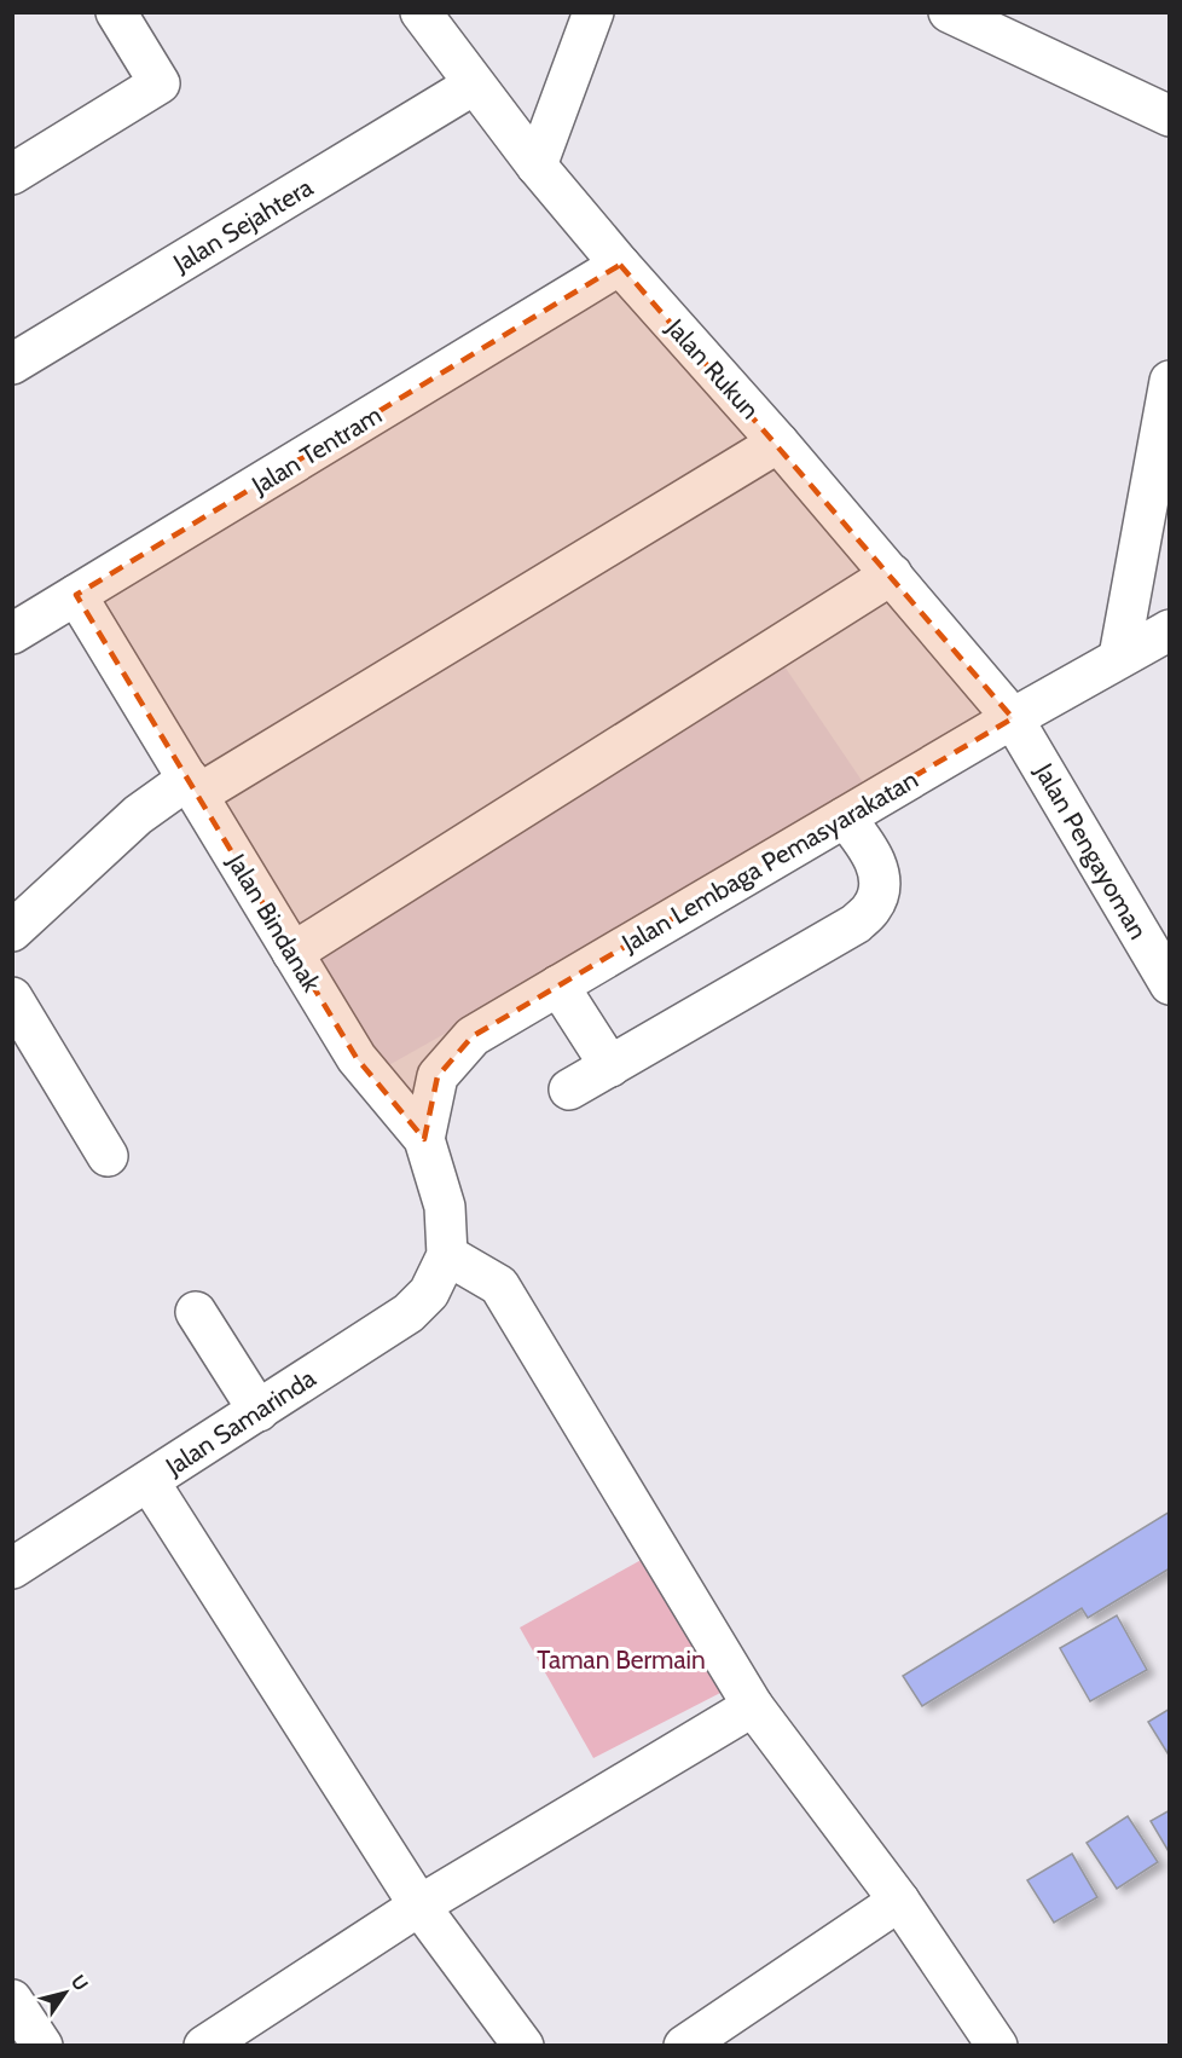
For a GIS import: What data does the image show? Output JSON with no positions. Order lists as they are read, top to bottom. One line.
{"streets":{"street":["Jalan Sejahtera","Jalan Rukun","Jalan Tentram","Jalan Pengayoman","Jalan Lembaga Pemasyarakatan","Jalan Bindanak","Jalan Samarinda"]},"crossings":[["Jalan Sejahtera","Jalan Rukun"],["Jalan Rukun","Jalan Tentram"],["Jalan Rukun","Jalan Pengayoman"],["Jalan Rukun","Jalan Lembaga Pemasyarakatan"],["Jalan Tentram","Jalan Bindanak"],["Jalan Pengayoman","Jalan Lembaga Pemasyarakatan"],["Jalan Lembaga Pemasyarakatan","Jalan Bindanak"],["Jalan Bindanak","Jalan Samarinda"]],"parks":["Taman Bermain"],"north":"top right"}
